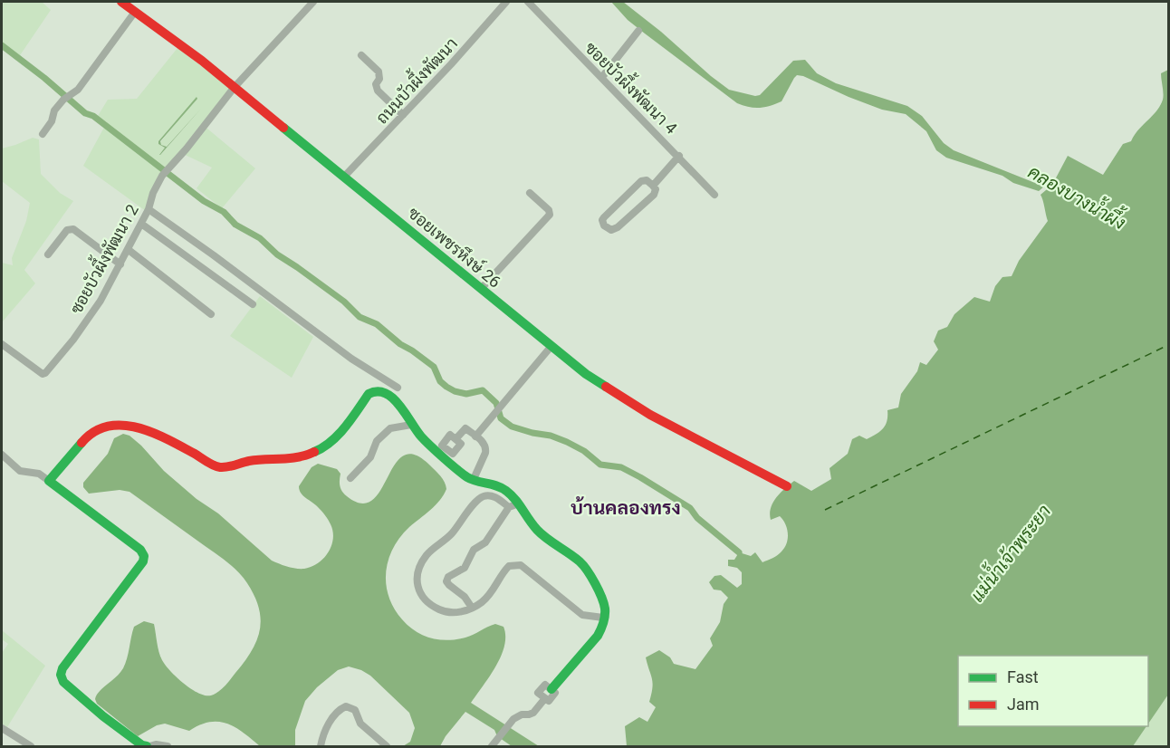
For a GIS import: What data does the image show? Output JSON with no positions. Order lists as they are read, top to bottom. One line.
{"streets":{"street":["ถนนบัวผึ้งพัฒนา","ซอยบัวผึ้งพัฒนา 4","ซอยเพชรหึงษ์ 26","ซอยบัวผึ้งพัฒนา 2"]},"crossings":[["ถนนบัวผึ้งพัฒนา","ซอยเพชรหึงษ์ 26"],["ซอยเพชรหึงษ์ 26","ซอยบัวผึ้งพัฒนา 2"]],"districts":["บ้านคลองทรง"],"water":["คลองบางน้ำผึ้ง","แม่น้ำเจ้าพระยา"],"legend":["Fast","Jam"]}
